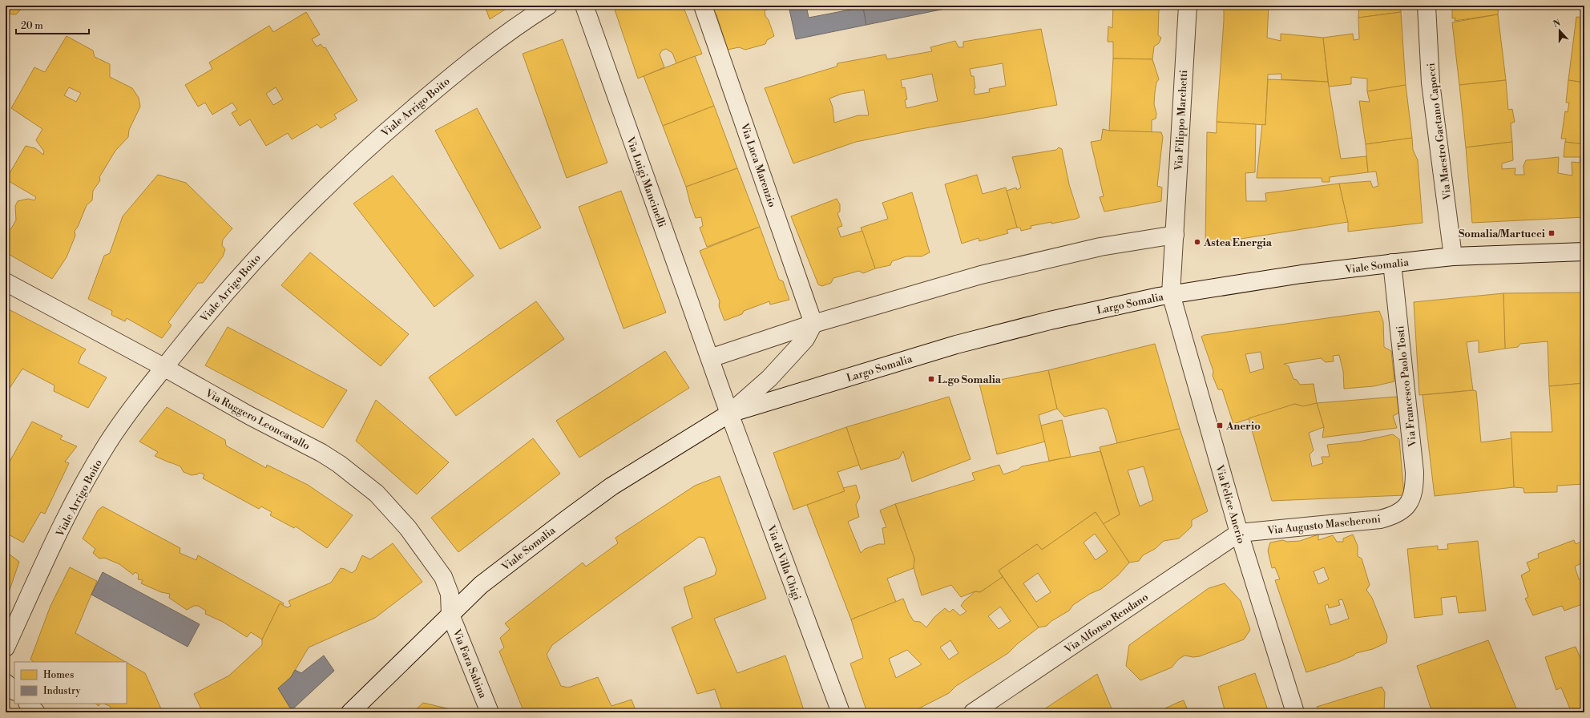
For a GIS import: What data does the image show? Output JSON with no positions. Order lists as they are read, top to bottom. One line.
{"streets":{"street":["Viale Arrigo Boito","Via Filippo Marchetti","Via Maestro Gaetano Capocci","Via Luca Marenzio","Via Luigi Mancinelli","Viale Somalia","Largo Somalia","Via Francesco Paolo Tosti","Via Ruggero Leoncavallo","Via Felice Anerio","Via Augusto Mascheroni","Via di Villa Chigi","Via Alfonso Rendano","Via Fara Sabina"]},"crossings":[["Viale Arrigo Boito","Via Ruggero Leoncavallo"],["Via Filippo Marchetti","Largo Somalia"],["Via Maestro Gaetano Capocci","Viale Somalia"],["Viale Somalia","Largo Somalia"],["Viale Somalia","Via Francesco Paolo Tosti"],["Viale Somalia","Via Ruggero Leoncavallo"],["Viale Somalia","Via Felice Anerio"],["Viale Somalia","Via di Villa Chigi"],["Viale Somalia","Via Fara Sabina"],["Largo Somalia","Via Felice Anerio"],["Largo Somalia","Via di Villa Chigi"],["Via Francesco Paolo Tosti","Via Augusto Mascheroni"],["Via Ruggero Leoncavallo","Via Fara Sabina"],["Via Felice Anerio","Via Augusto Mascheroni"],["Via Felice Anerio","Via Alfonso Rendano"],["Via Augusto Mascheroni","Via Alfonso Rendano"]],"places":{"transit":["Somalia/Martucci","L.go Somalia","Anerio"],"other":["Astea Energia"]},"legend":["Homes","Industry"],"scale_bar":"20 m","north":"top"}
